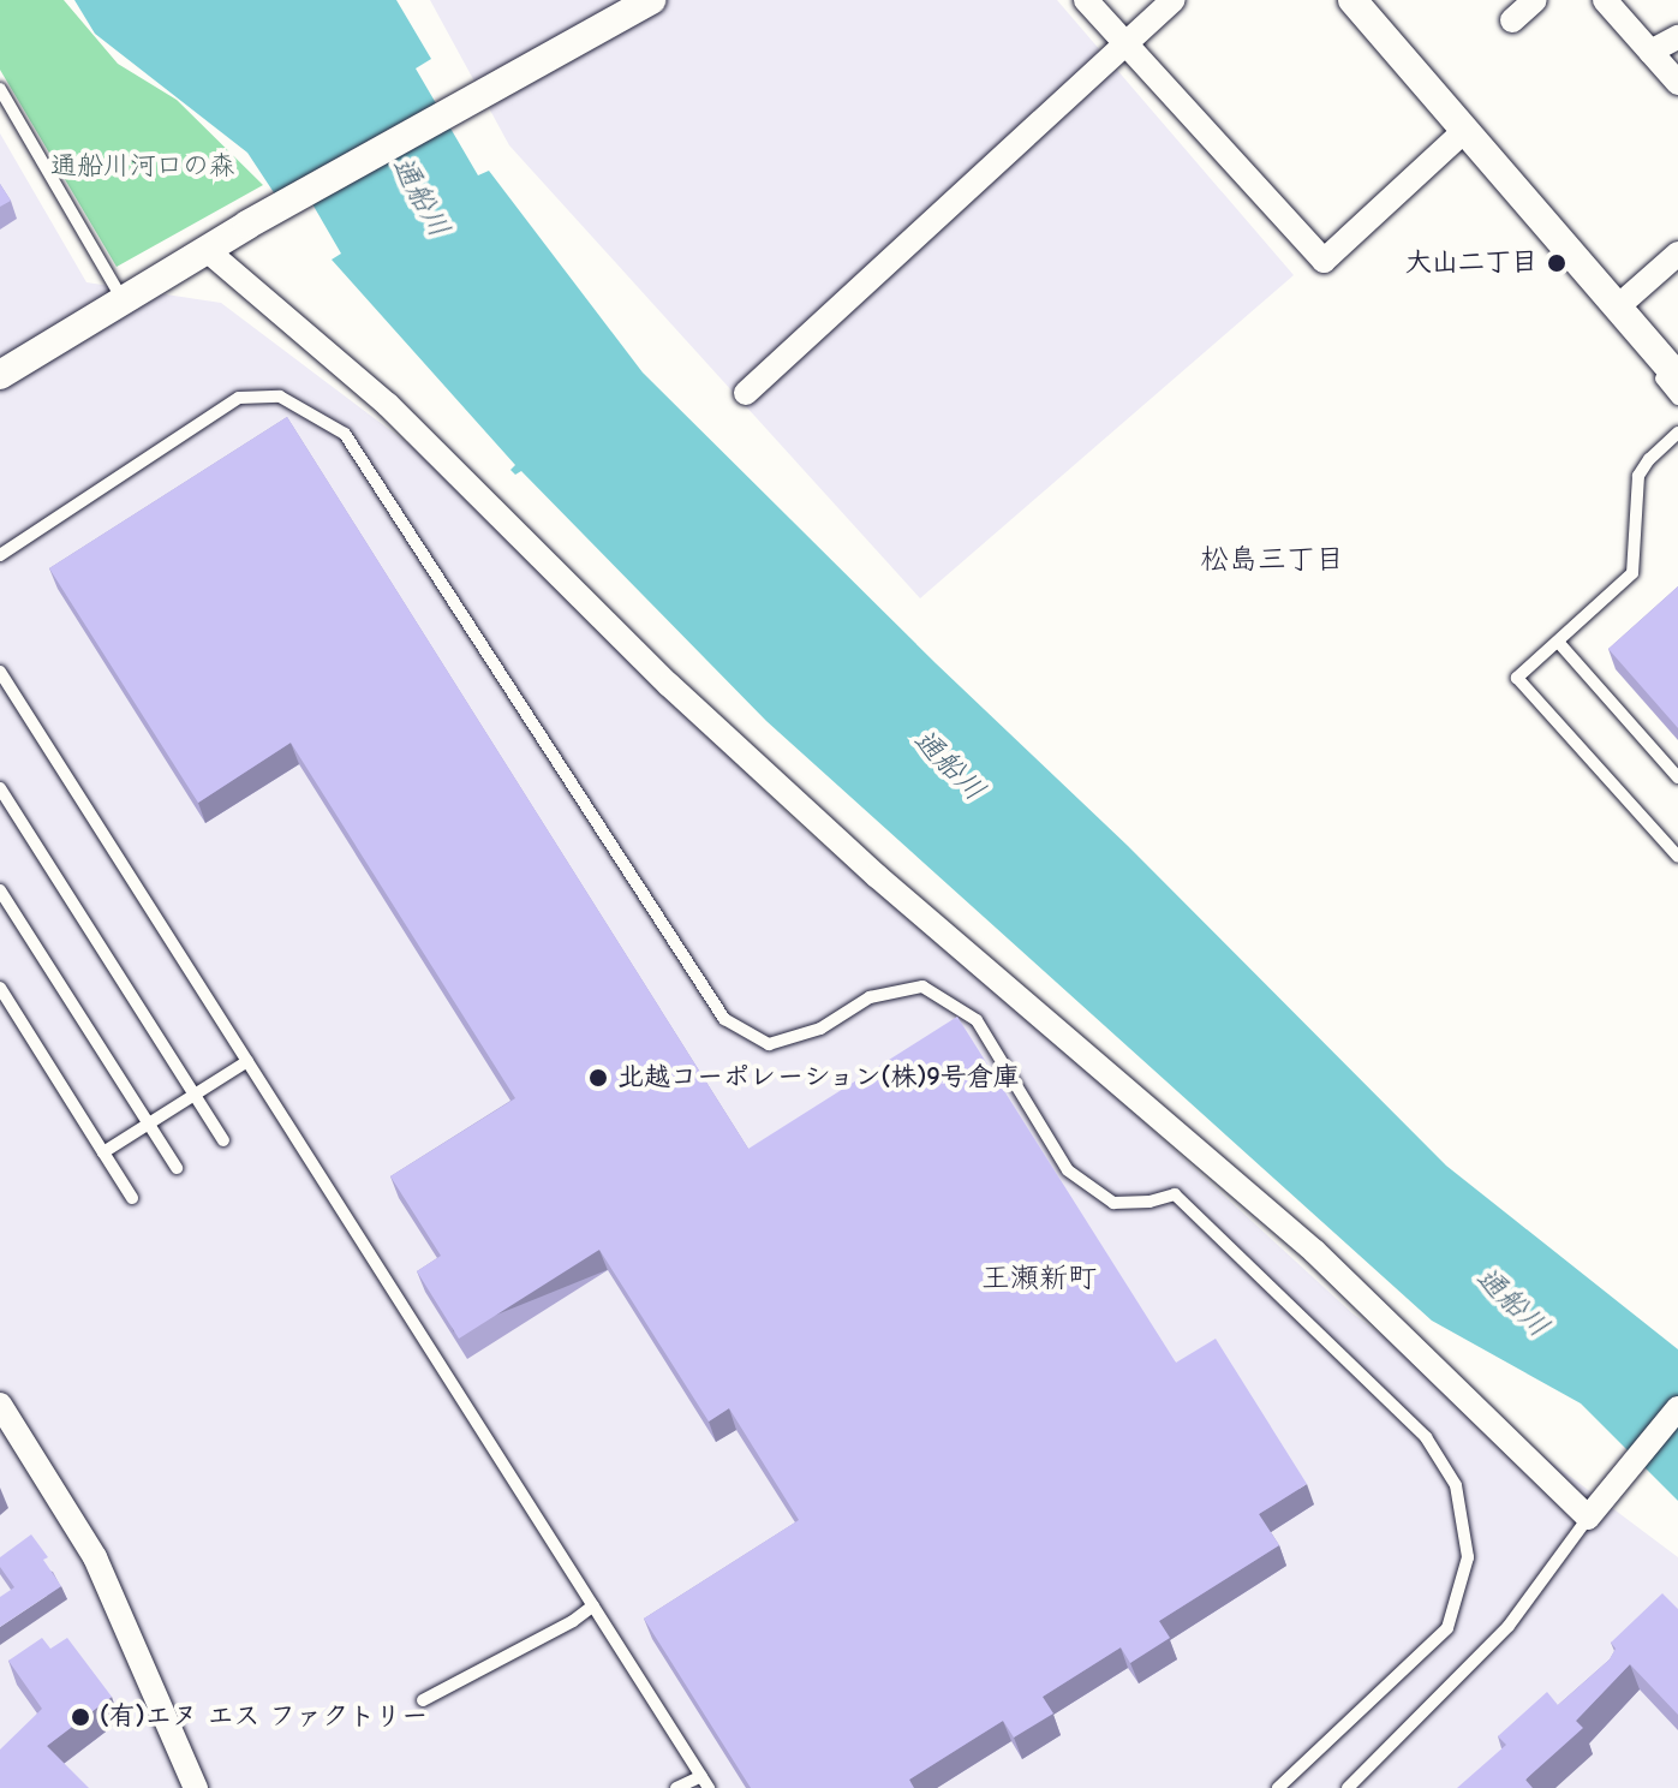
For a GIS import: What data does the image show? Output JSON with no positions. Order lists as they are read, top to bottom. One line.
{"districts":["松島三丁目","王瀬新町"],"water":["通船川"],"parks":["通船川河口の森"],"places":["大山二丁目","北越コーポレーション(株)9号倉庫","(有)エヌ エス ファクトリー"]}
